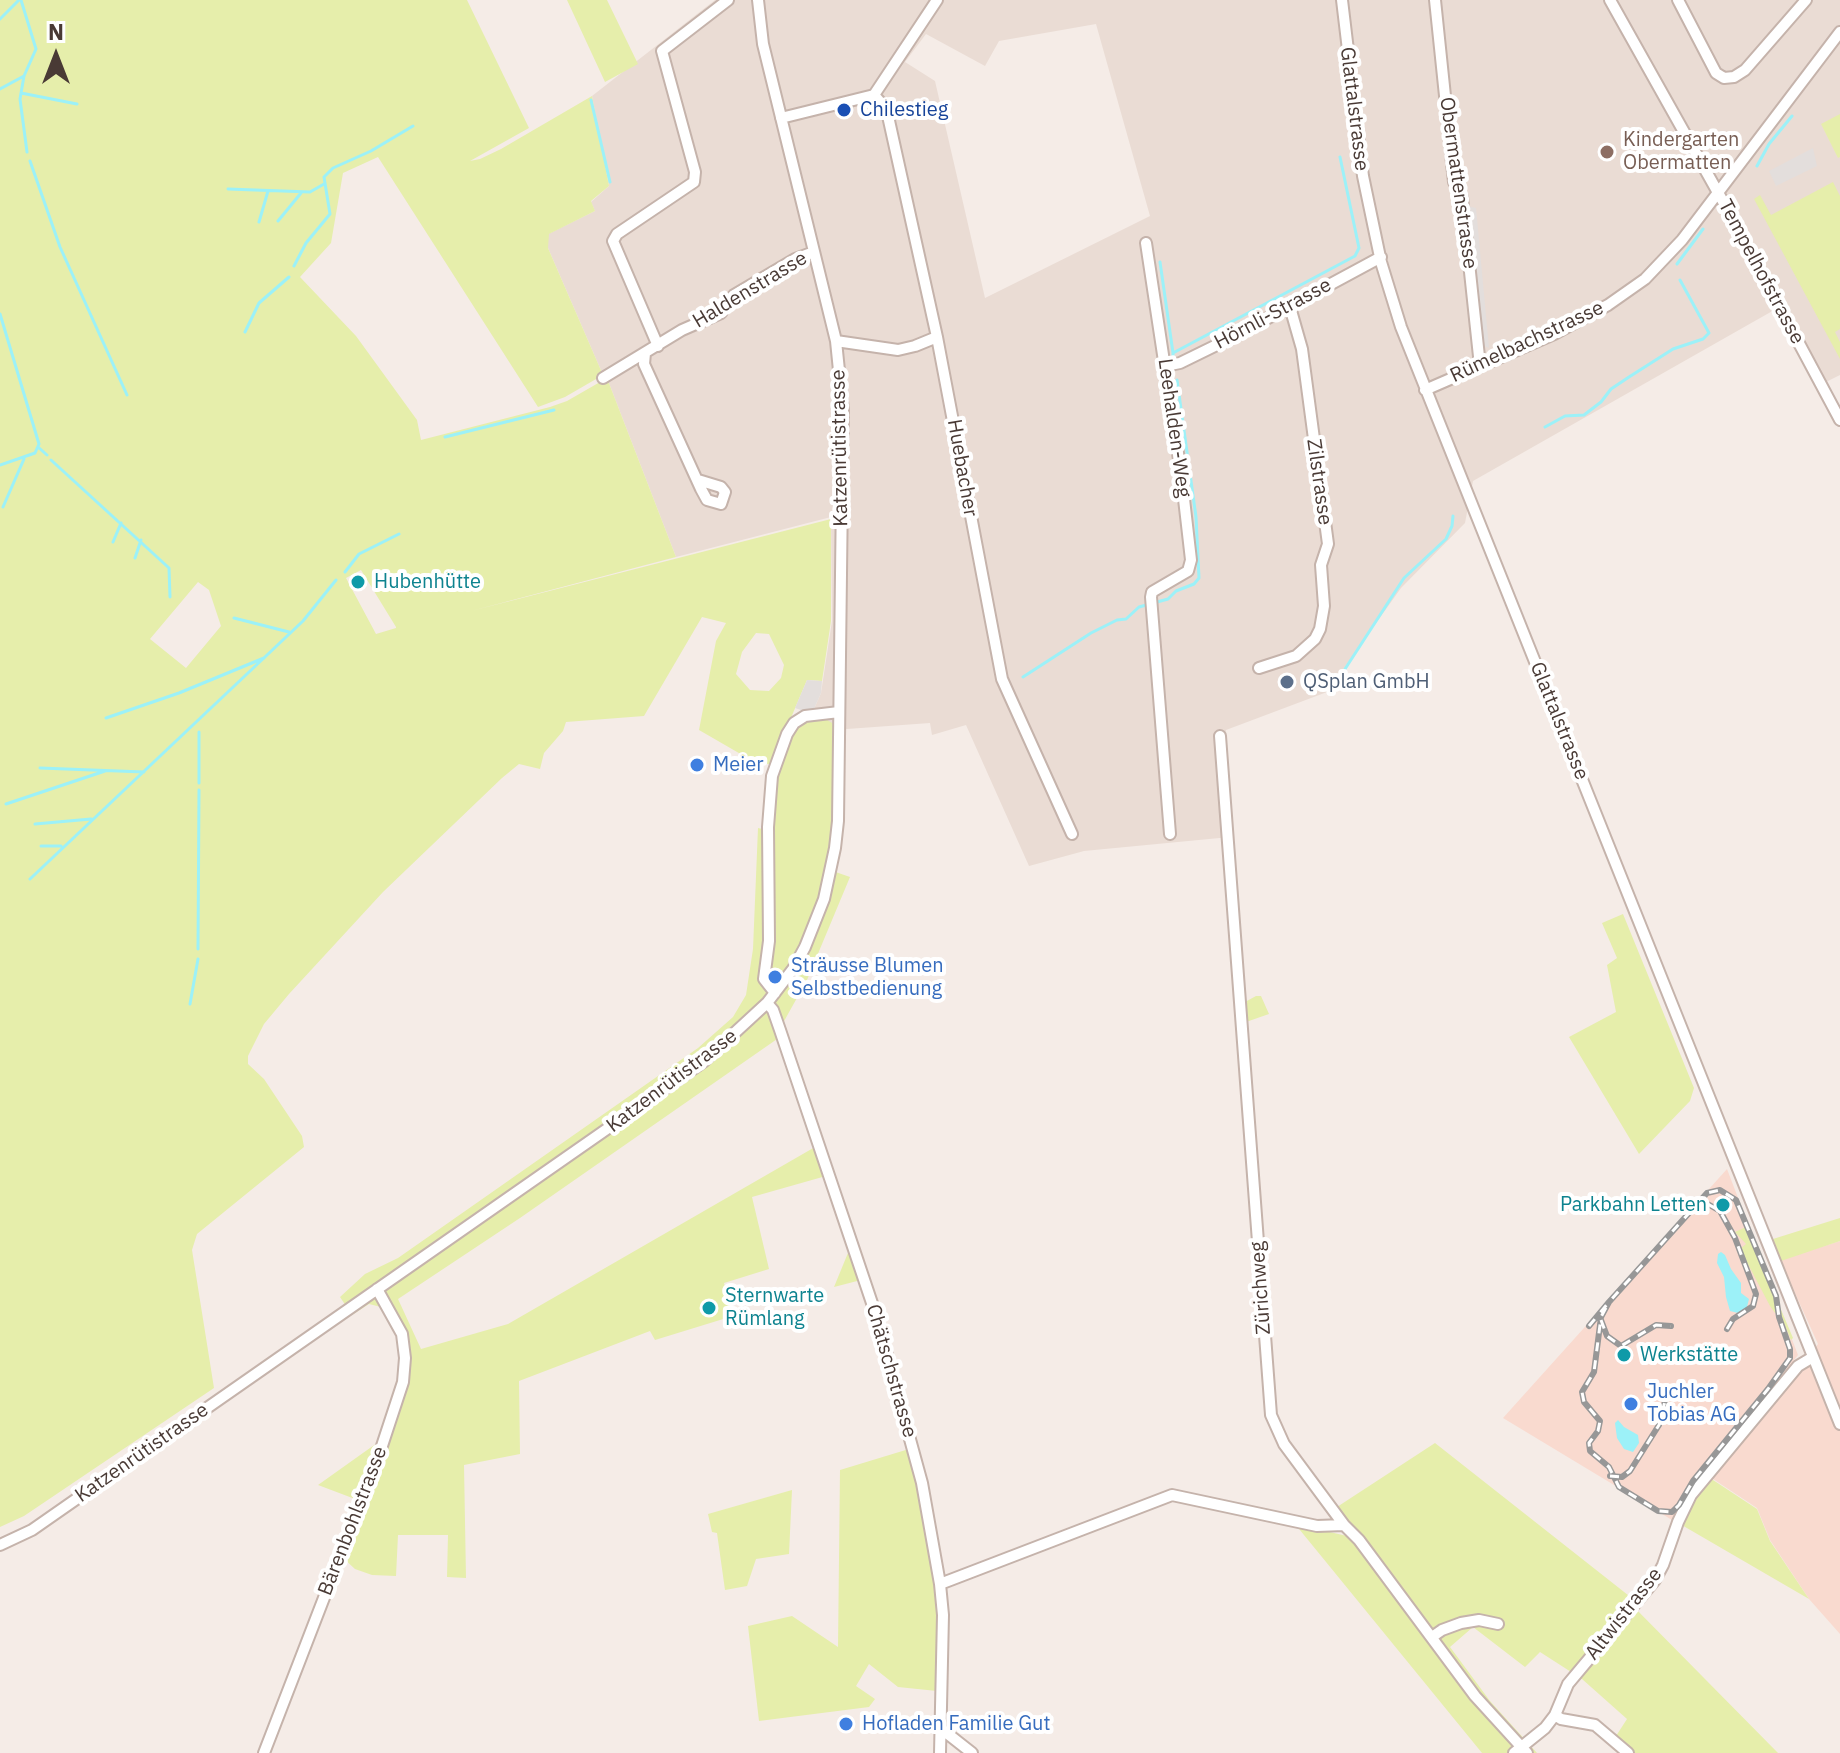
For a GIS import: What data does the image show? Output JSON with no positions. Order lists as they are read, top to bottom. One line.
{"streets":{"street":["Glattalstrasse","Obermattenstrasse","Tempelhofstrasse","Haldenstrasse","Hörnli-Strasse","Rümelbachstrasse","Leehalden-Weg","Katzenrütistrasse","Huebacher","Zilstrasse","Zürichweg","Chätschstrasse","Bärenbohlstrasse","Altwistrasse"]},"crossings":[["Glattalstrasse","Hörnli-Strasse"],["Glattalstrasse","Rümelbachstrasse"],["Glattalstrasse","Altwistrasse"],["Obermattenstrasse","Rümelbachstrasse"],["Tempelhofstrasse","Rümelbachstrasse"],["Haldenstrasse","Katzenrütistrasse"],["Hörnli-Strasse","Leehalden-Weg"],["Hörnli-Strasse","Zilstrasse"],["Katzenrütistrasse","Chätschstrasse"],["Katzenrütistrasse","Bärenbohlstrasse"],["Zürichweg","Altwistrasse"]],"places":["Chilestieg","Kindergarten Obermatten","Hubenhütte","QSplan GmbH","Meier","Sträusse Blumen Selbstbedienung","Parkbahn Letten","Sternwarte Rümlang","Werkstätte","Juchler Tobias AG","Hofladen Familie Gut"],"north":"top"}
